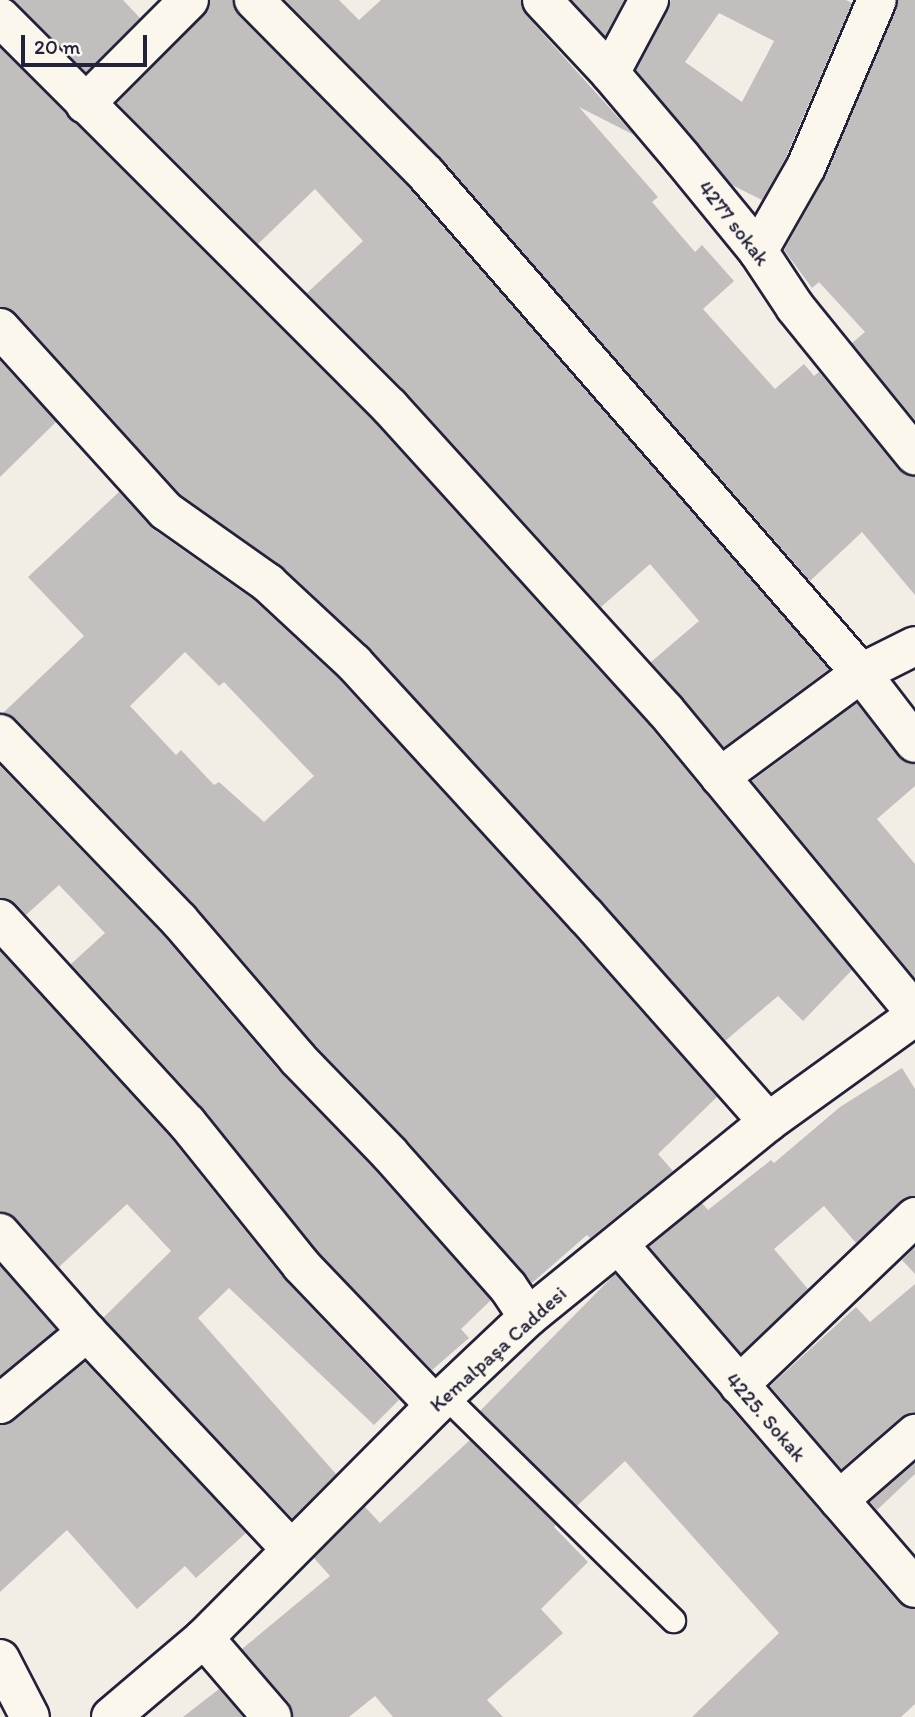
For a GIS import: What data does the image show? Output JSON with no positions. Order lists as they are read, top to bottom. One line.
{"streets":{"street":["4277 sokak","Kemalpaşa Caddesi","4225. Sokak"]},"crossings":[["Kemalpaşa Caddesi","4225. Sokak"]],"scale_bar":"20 m"}
